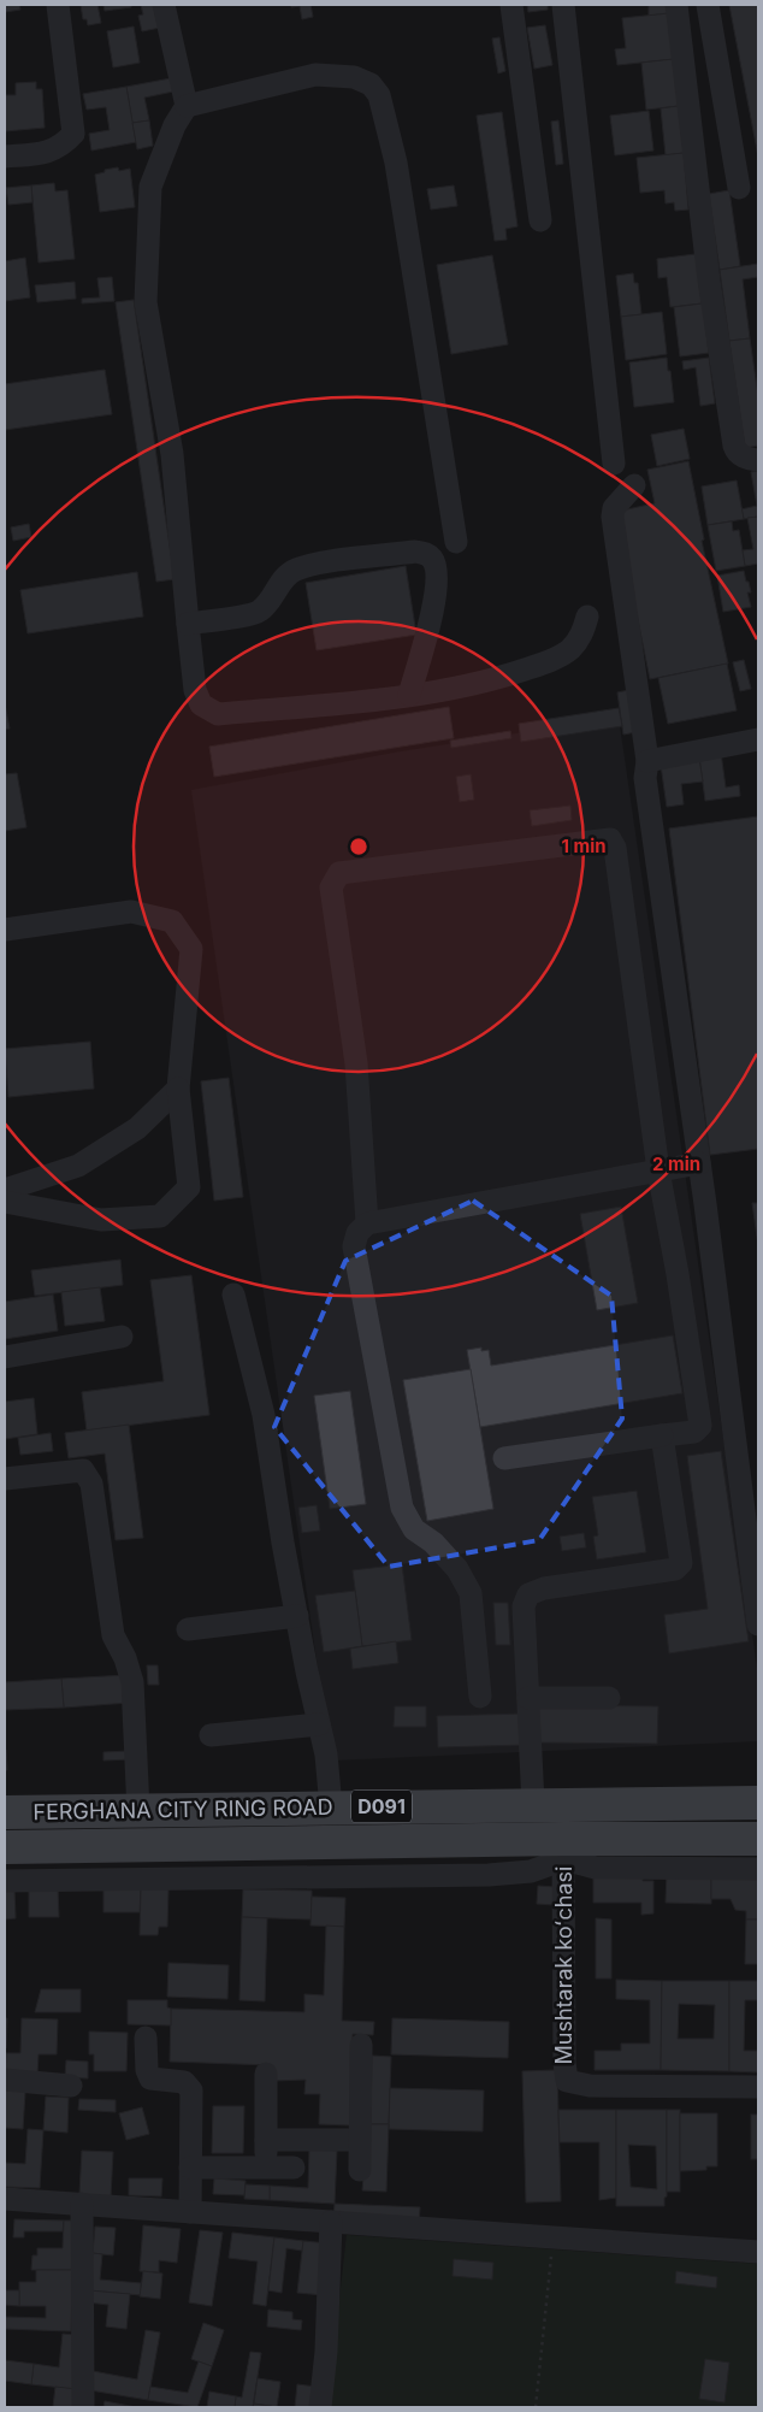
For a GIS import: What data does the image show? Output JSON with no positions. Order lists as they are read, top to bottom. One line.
{"streets":{"highway":["D091","FERGHANA CITY RING ROAD"],"street":["Mushtarak koʻchasi"]},"crossings":[["FERGHANA CITY RING ROAD","Mushtarak koʻchasi"]],"rings":["1 min","2 min"]}
